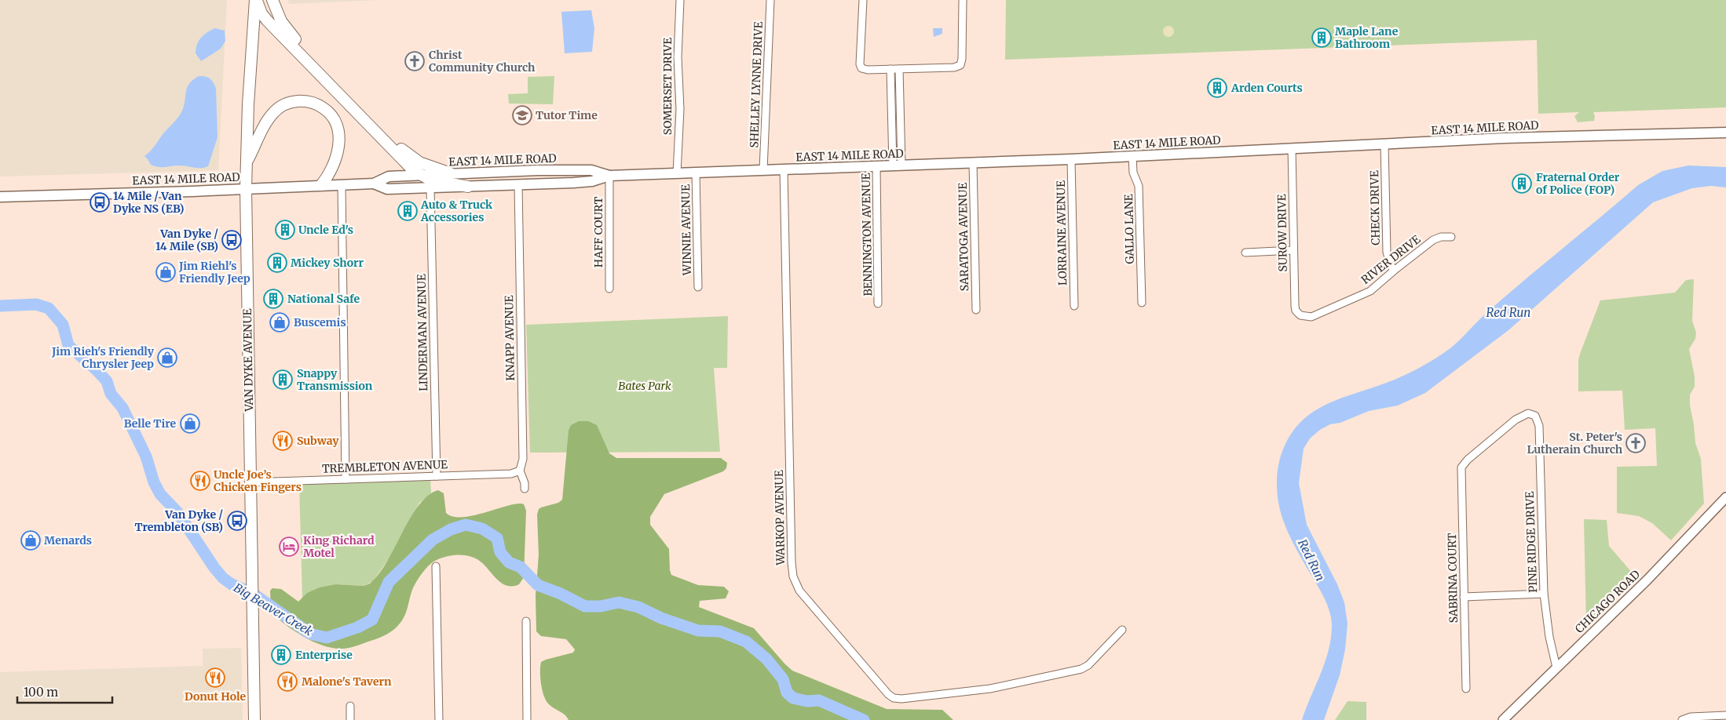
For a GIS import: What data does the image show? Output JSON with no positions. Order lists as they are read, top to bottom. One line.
{"streets":{"main road":["EAST 14 MILE ROAD","VAN DYKE AVENUE"],"street":["SHELLEY LYNNE DRIVE","SOMERSET DRIVE","CHECK DRIVE","GALLO LANE","WINNIE AVENUE","HAFF COURT","LORRAINE AVENUE","SUROW DRIVE","BENNINGTON AVENUE","SARATOGA AVENUE","RIVER DRIVE","LINDERMAN AVENUE","KNAPP AVENUE","TREMBLETON AVENUE","WARKOP AVENUE","PINE RIDGE DRIVE","SABRINA COURT","CHICAGO ROAD"]},"crossings":[["SHELLEY LYNNE DRIVE","EAST 14 MILE ROAD"],["SOMERSET DRIVE","EAST 14 MILE ROAD"],["EAST 14 MILE ROAD","CHECK DRIVE"],["EAST 14 MILE ROAD","GALLO LANE"],["EAST 14 MILE ROAD","WINNIE AVENUE"],["EAST 14 MILE ROAD","HAFF COURT"],["EAST 14 MILE ROAD","LORRAINE AVENUE"],["EAST 14 MILE ROAD","SUROW DRIVE"],["EAST 14 MILE ROAD","BENNINGTON AVENUE"],["EAST 14 MILE ROAD","SARATOGA AVENUE"],["EAST 14 MILE ROAD","LINDERMAN AVENUE"],["EAST 14 MILE ROAD","KNAPP AVENUE"],["EAST 14 MILE ROAD","VAN DYKE AVENUE"],["EAST 14 MILE ROAD","WARKOP AVENUE"],["CHECK DRIVE","RIVER DRIVE"],["SUROW DRIVE","RIVER DRIVE"],["LINDERMAN AVENUE","TREMBLETON AVENUE"],["KNAPP AVENUE","TREMBLETON AVENUE"],["VAN DYKE AVENUE","TREMBLETON AVENUE"],["PINE RIDGE DRIVE","SABRINA COURT"],["PINE RIDGE DRIVE","CHICAGO ROAD"]],"water":["Red Run","Big Beaver Creek"],"parks":["Bates Park"],"places":{"building":["Maple Lane Bathroom","Arden Courts","Fraternal Order of Police (FOP)","Auto & Truck Accessories","Uncle Ed's","Mickey Shorr","National Safe","Snappy Transmission","Enterprise"],"church":["Christ Community Church","St. Peter's Lutherain Church"],"school or university":["Tutor Time"],"bus stop":["14 Mile / Van Dyke NS (EB)","Van Dyke / 14 Mile (SB)","Van Dyke / Trembleton (SB)"],"shop":["Jim Riehl's Friendly Jeep","Buscemis","Jim Rieh's Friendly Chrysler Jeep","Belle Tire","Menards"],"restaurant":["Subway","Uncle Joe’s Chicken Fingers","Donut Hole","Malone's Tavern"],"hotel":["King Richard Motel"]},"scale_bar":"100 m"}
